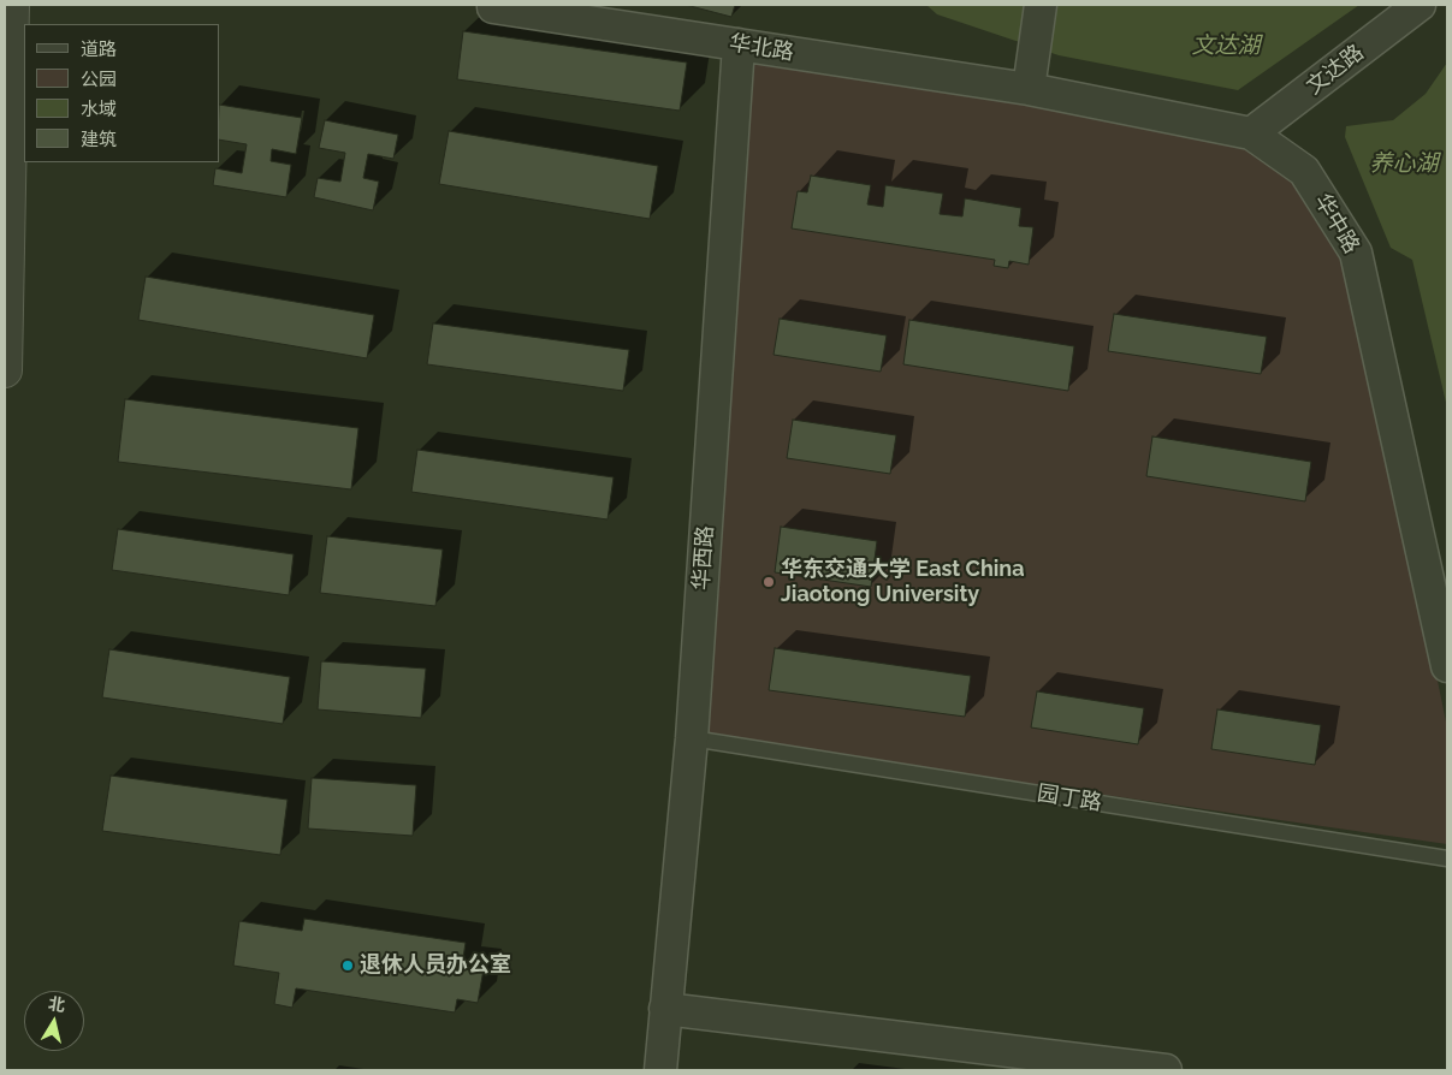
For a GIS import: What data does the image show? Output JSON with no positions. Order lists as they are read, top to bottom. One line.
{"streets":{"street":["华北路","文达路","华中路","华西路"],"lane":["园丁路"]},"crossings":[["华北路","华中路"],["华北路","华西路"],["文达路","华中路"],["华西路","园丁路"]],"water":["文达湖","养心湖"],"places":["华东交通大学 East China Jiaotong University","退休人员办公室"],"legend":["道路","公园","水域","建筑"],"north":"top"}
